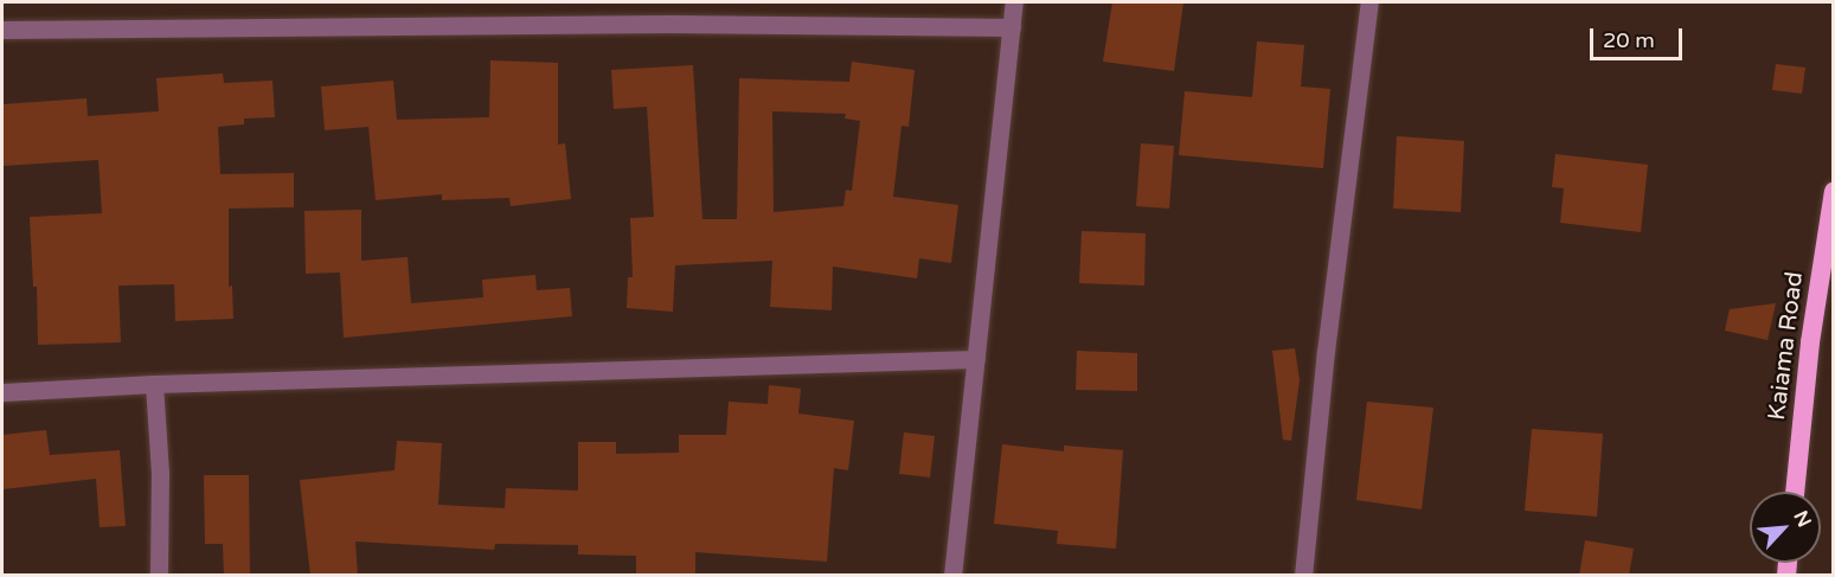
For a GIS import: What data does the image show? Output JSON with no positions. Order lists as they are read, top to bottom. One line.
{"streets":{"highway":["Kaiama Road"]},"scale_bar":"20 m","north":"top right"}
